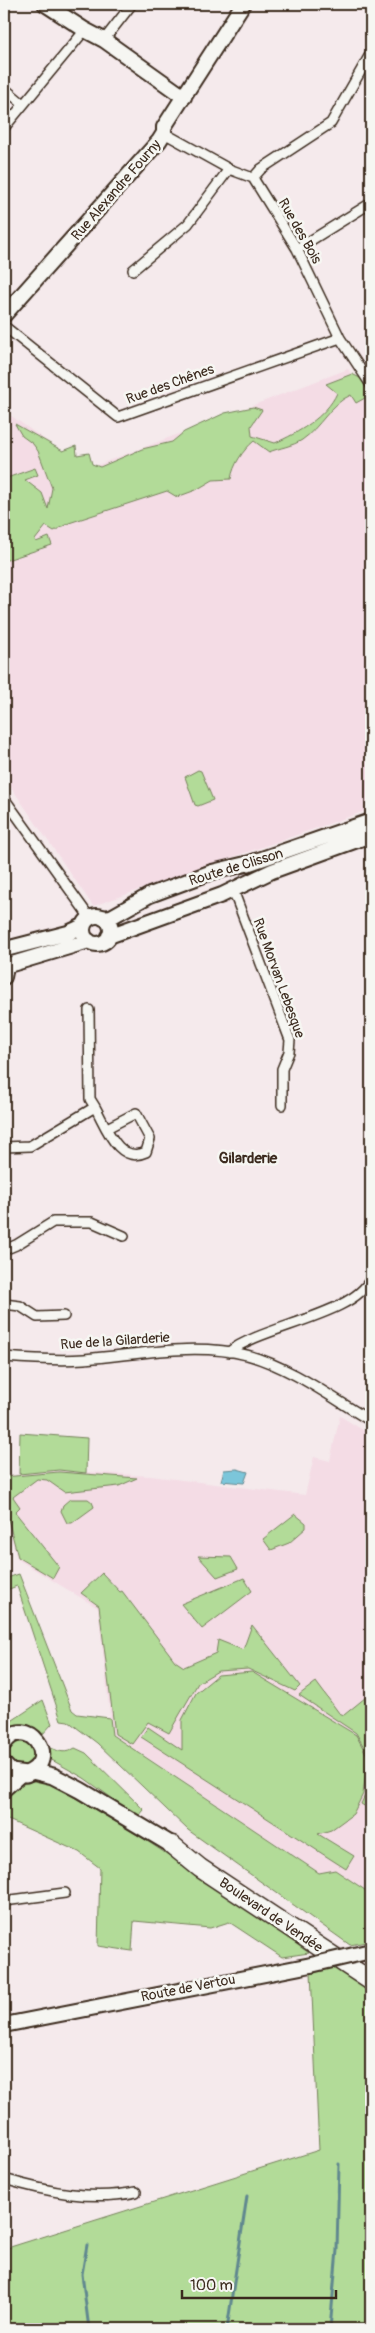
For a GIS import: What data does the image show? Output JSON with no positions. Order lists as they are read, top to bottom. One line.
{"streets":{"highway":["Boulevard de Vendée"],"main road":["Rue Alexandre Fourny","Route de Clisson","Route de Vertou"],"street":["Rue des Bois","Rue des Chênes","Rue Morvan Lebesque","Rue de la Gilarderie"]},"crossings":[["Rue des Bois","Rue des Chênes"],["Route de Clisson","Rue Morvan Lebesque"]],"districts":["Gilarderie"],"scale_bar":"100 m"}
